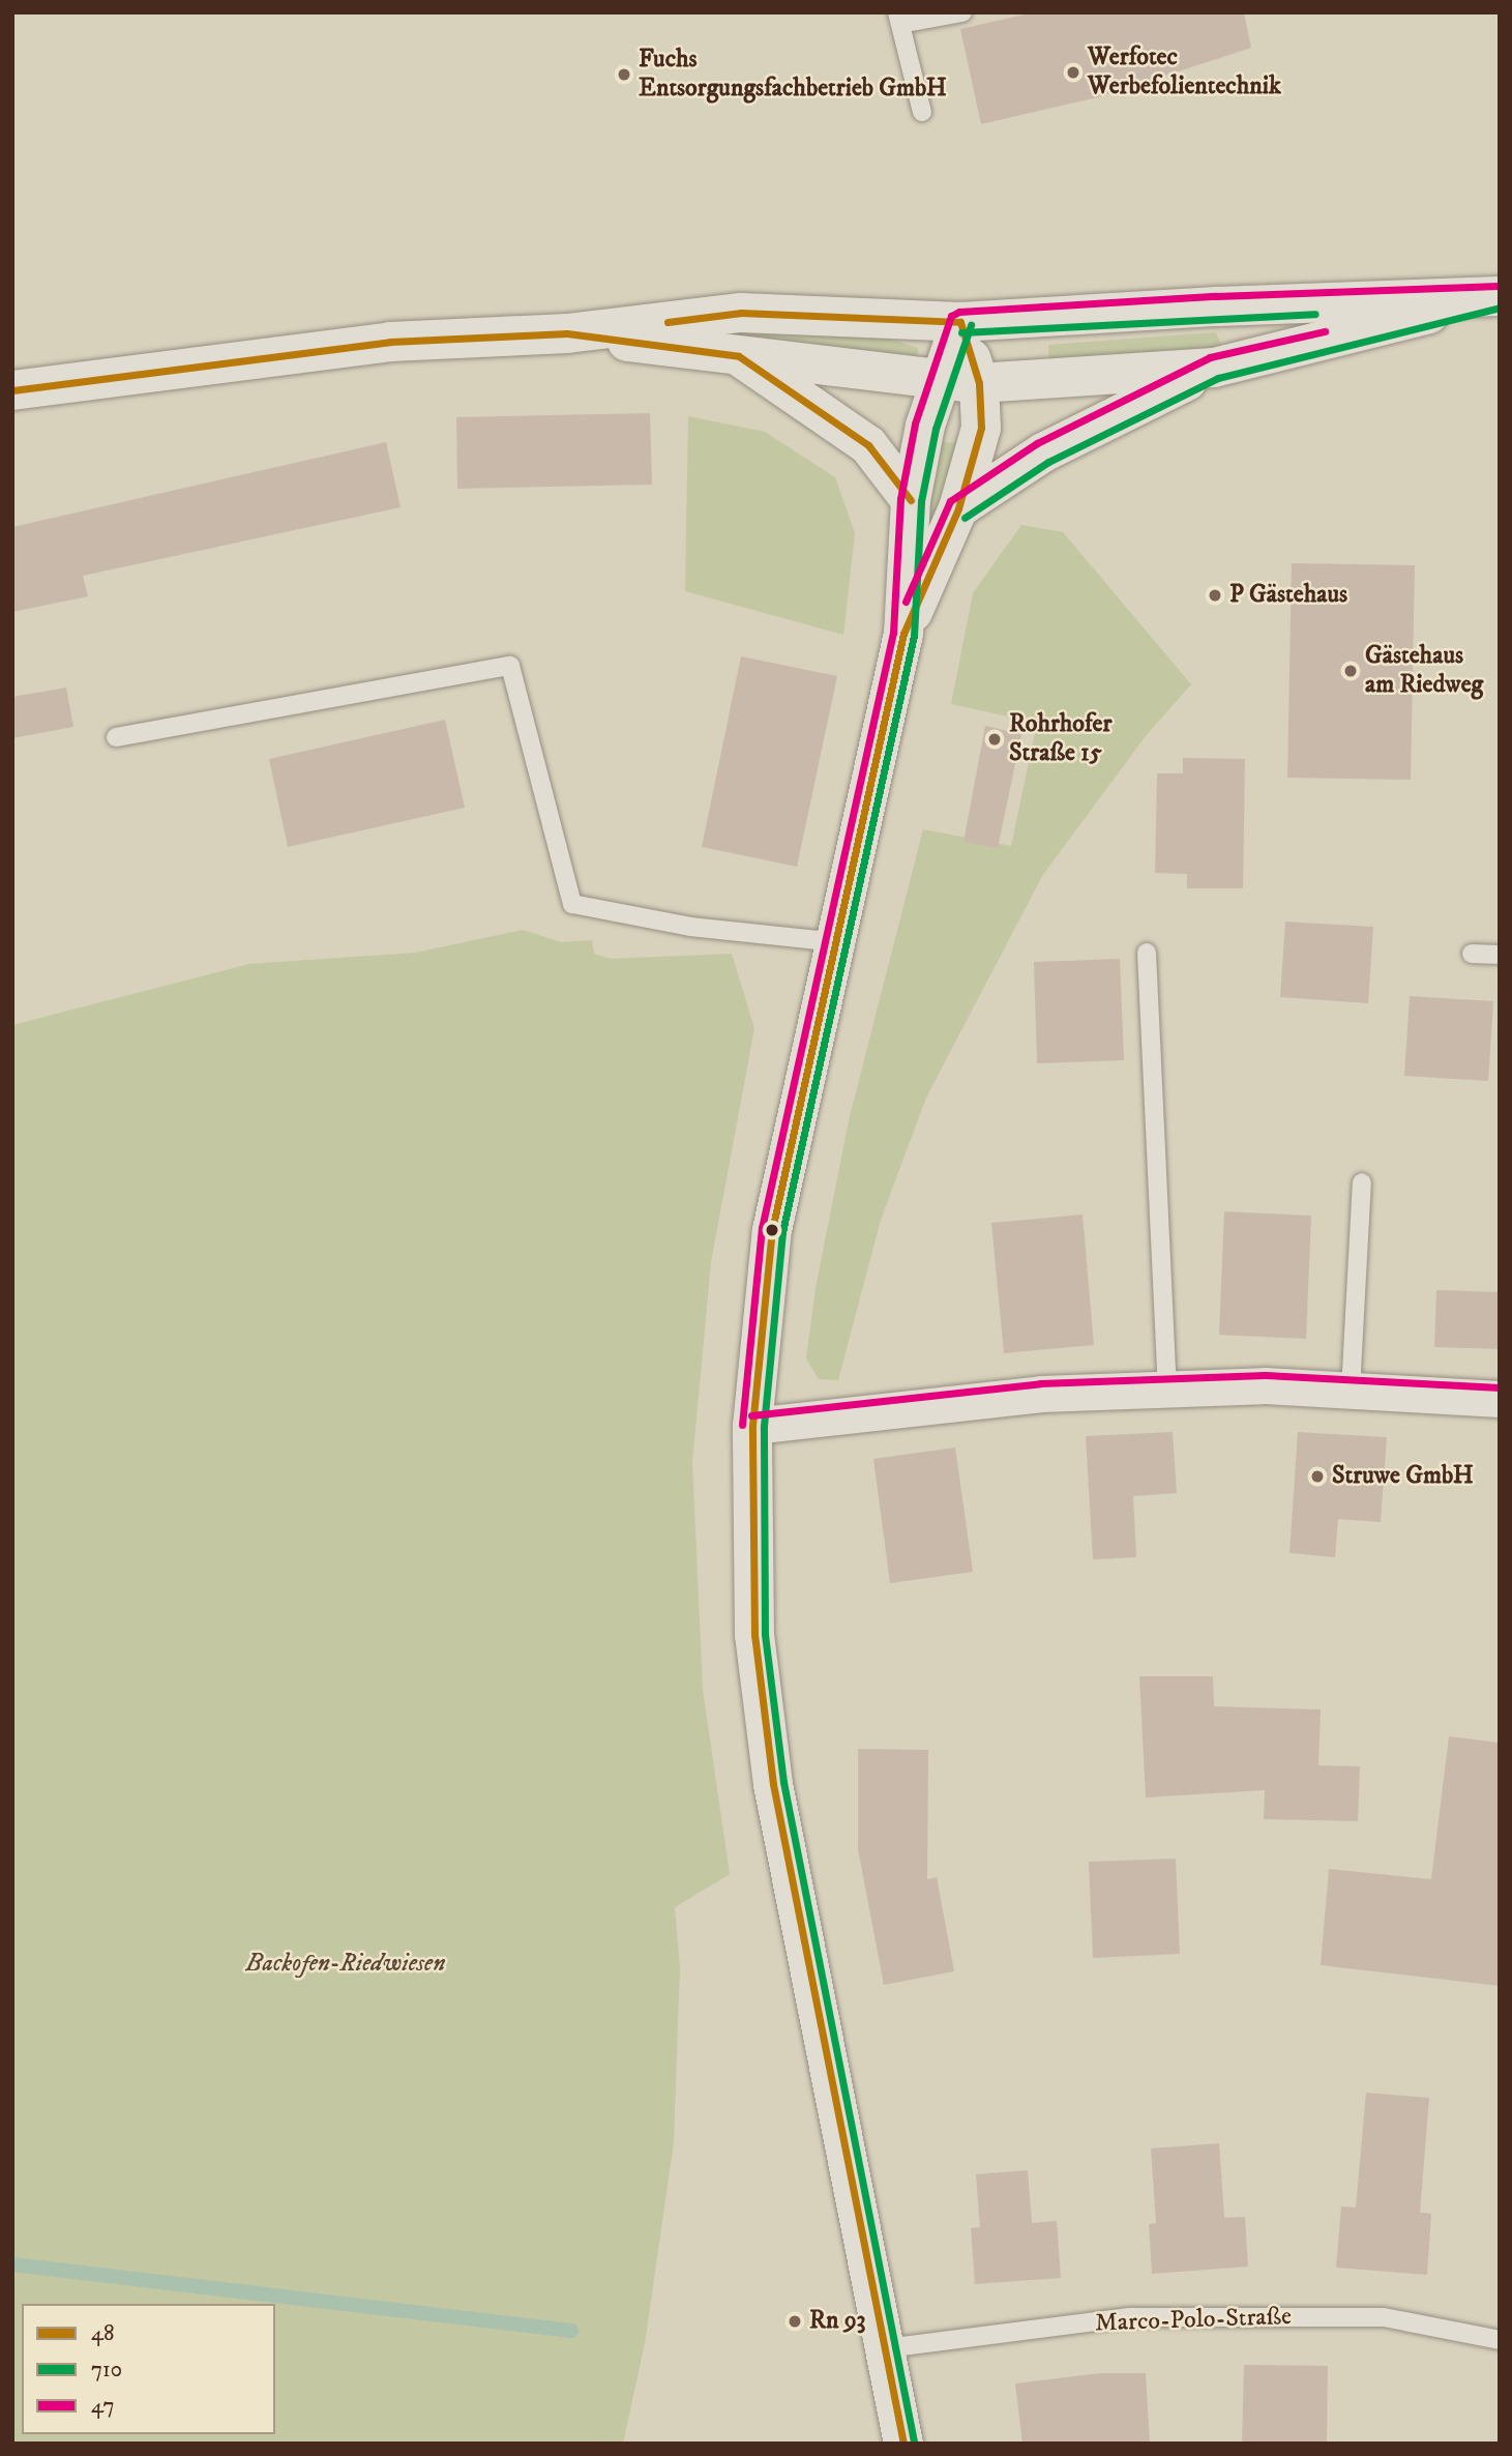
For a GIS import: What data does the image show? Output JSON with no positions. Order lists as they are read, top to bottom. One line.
{"streets":{"lane":["Marco-Polo-Straße"]},"parks":["Backofen-Riedwiesen"],"places":["Werfotec Werbefolientechnik","Fuchs Entsorgungsfachbetrieb GmbH","P Gästehaus","Gästehaus am Riedweg","Rohrhofer Straße 15","Struwe GmbH","Rn 93"],"lines":["transit line 47","transit line 710","transit line 48"],"legend":["48","710","47"]}
